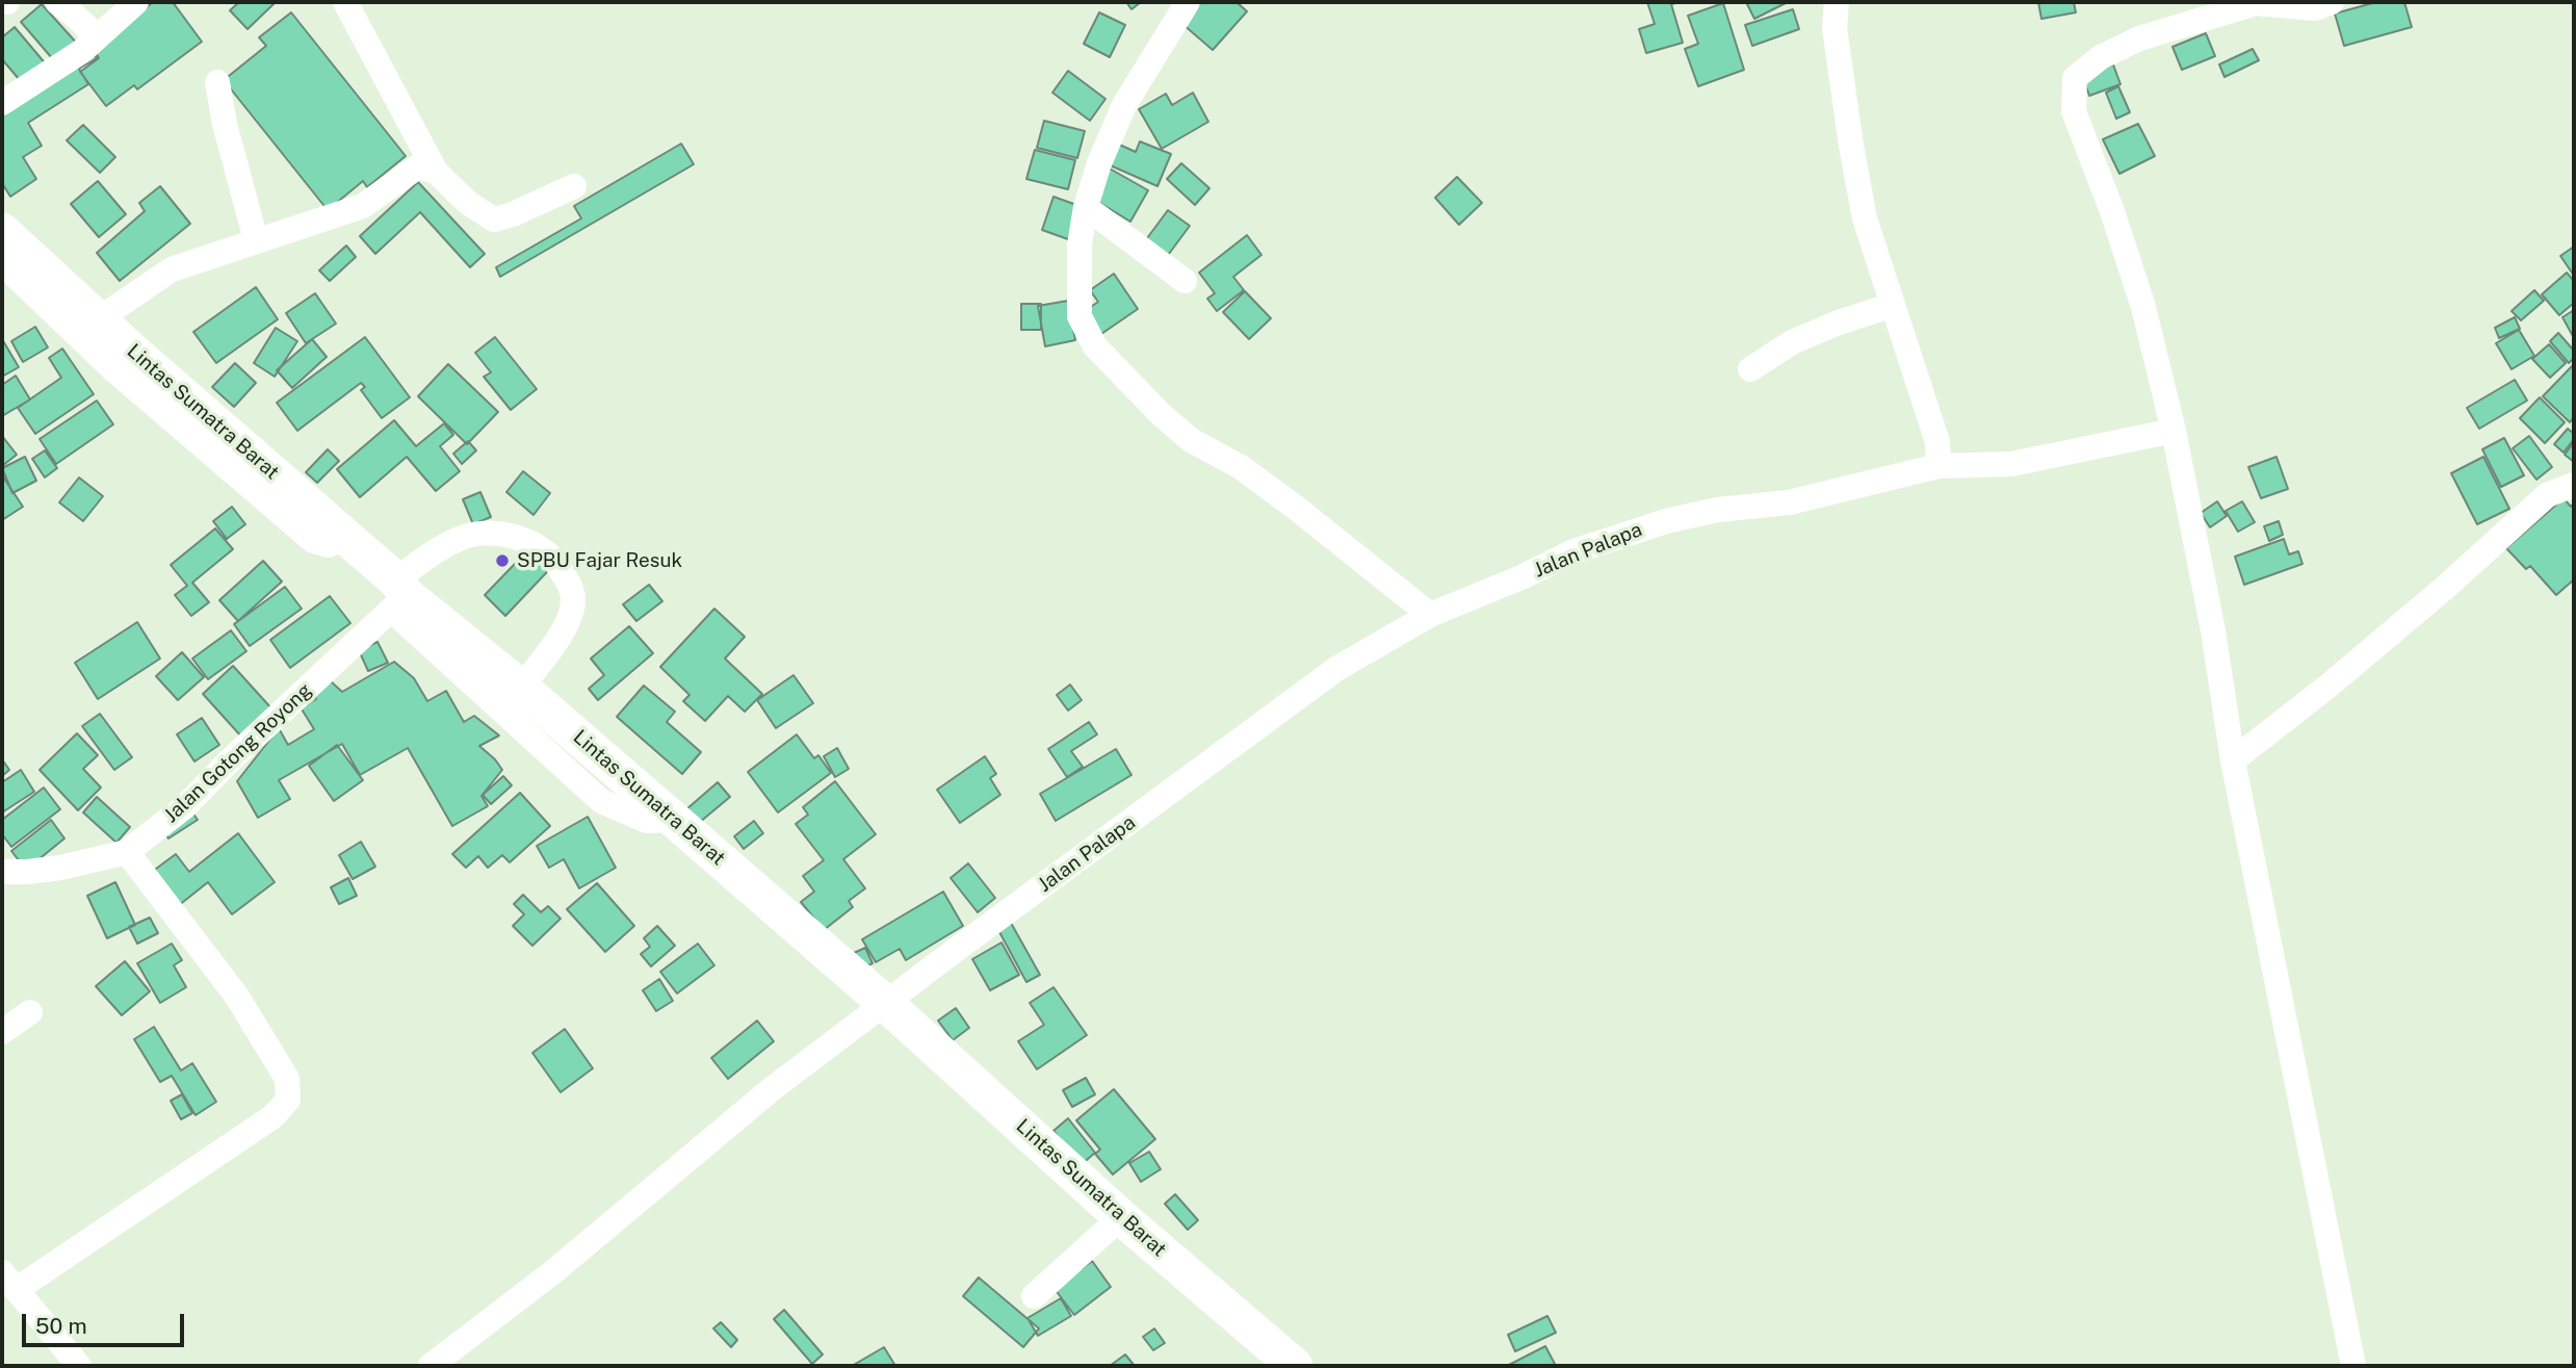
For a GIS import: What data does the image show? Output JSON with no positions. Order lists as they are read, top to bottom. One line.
{"streets":{"highway":["Lintas Sumatra Barat"],"street":["Jalan Palapa","Jalan Gotong Royong"]},"crossings":[["Lintas Sumatra Barat","Jalan Palapa"],["Lintas Sumatra Barat","Jalan Gotong Royong"]],"places":["SPBU Fajar Resuk"],"scale_bar":"50 m"}
